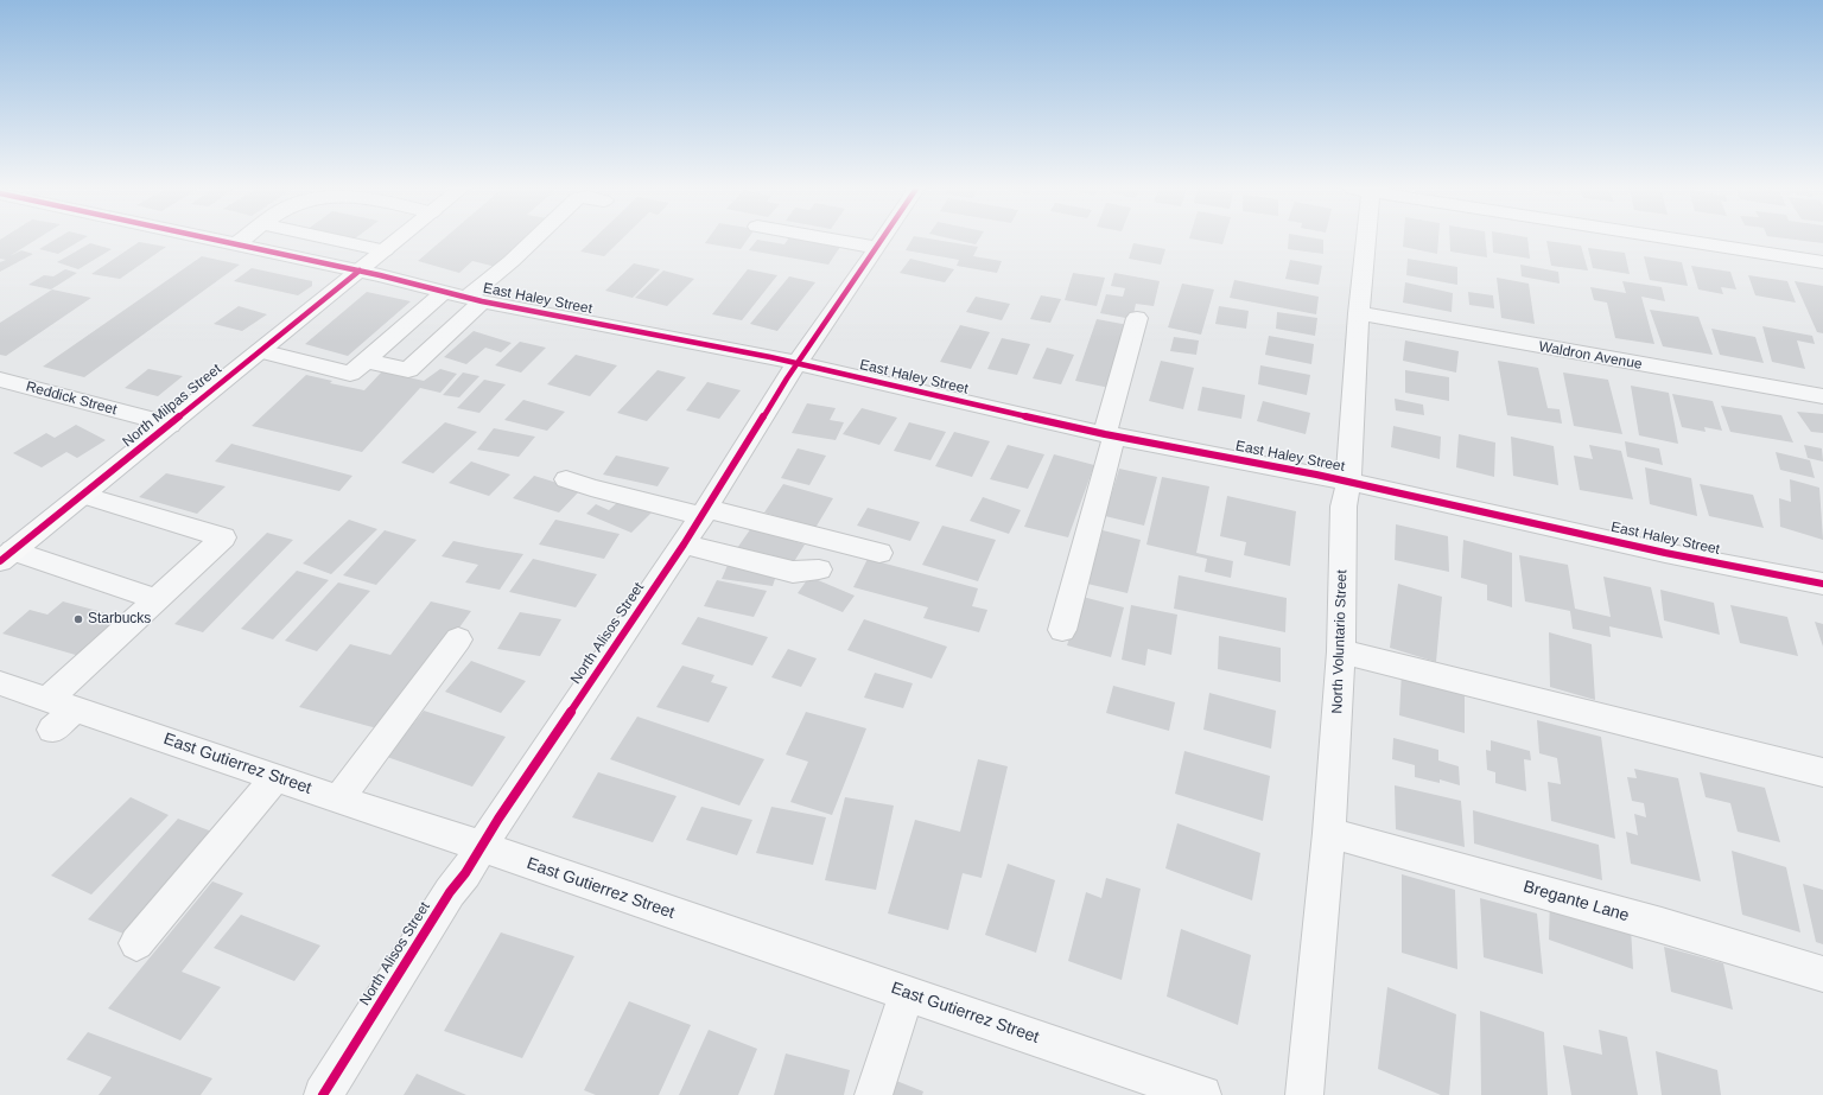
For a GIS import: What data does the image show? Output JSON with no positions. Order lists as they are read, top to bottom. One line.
{"streets":{"main road":["North Milpas Street"],"street":["East Haley Street","Waldron Avenue","Reddick Street","North Alisos Street","North Voluntario Street","East Gutierrez Street","Bregante Lane"]},"crossings":[["East Haley Street","North Milpas Street"],["East Haley Street","North Alisos Street"],["East Haley Street","North Voluntario Street"],["Waldron Avenue","North Voluntario Street"],["Reddick Street","North Milpas Street"],["North Alisos Street","East Gutierrez Street"],["North Voluntario Street","Bregante Lane"]],"places":["Starbucks"]}
